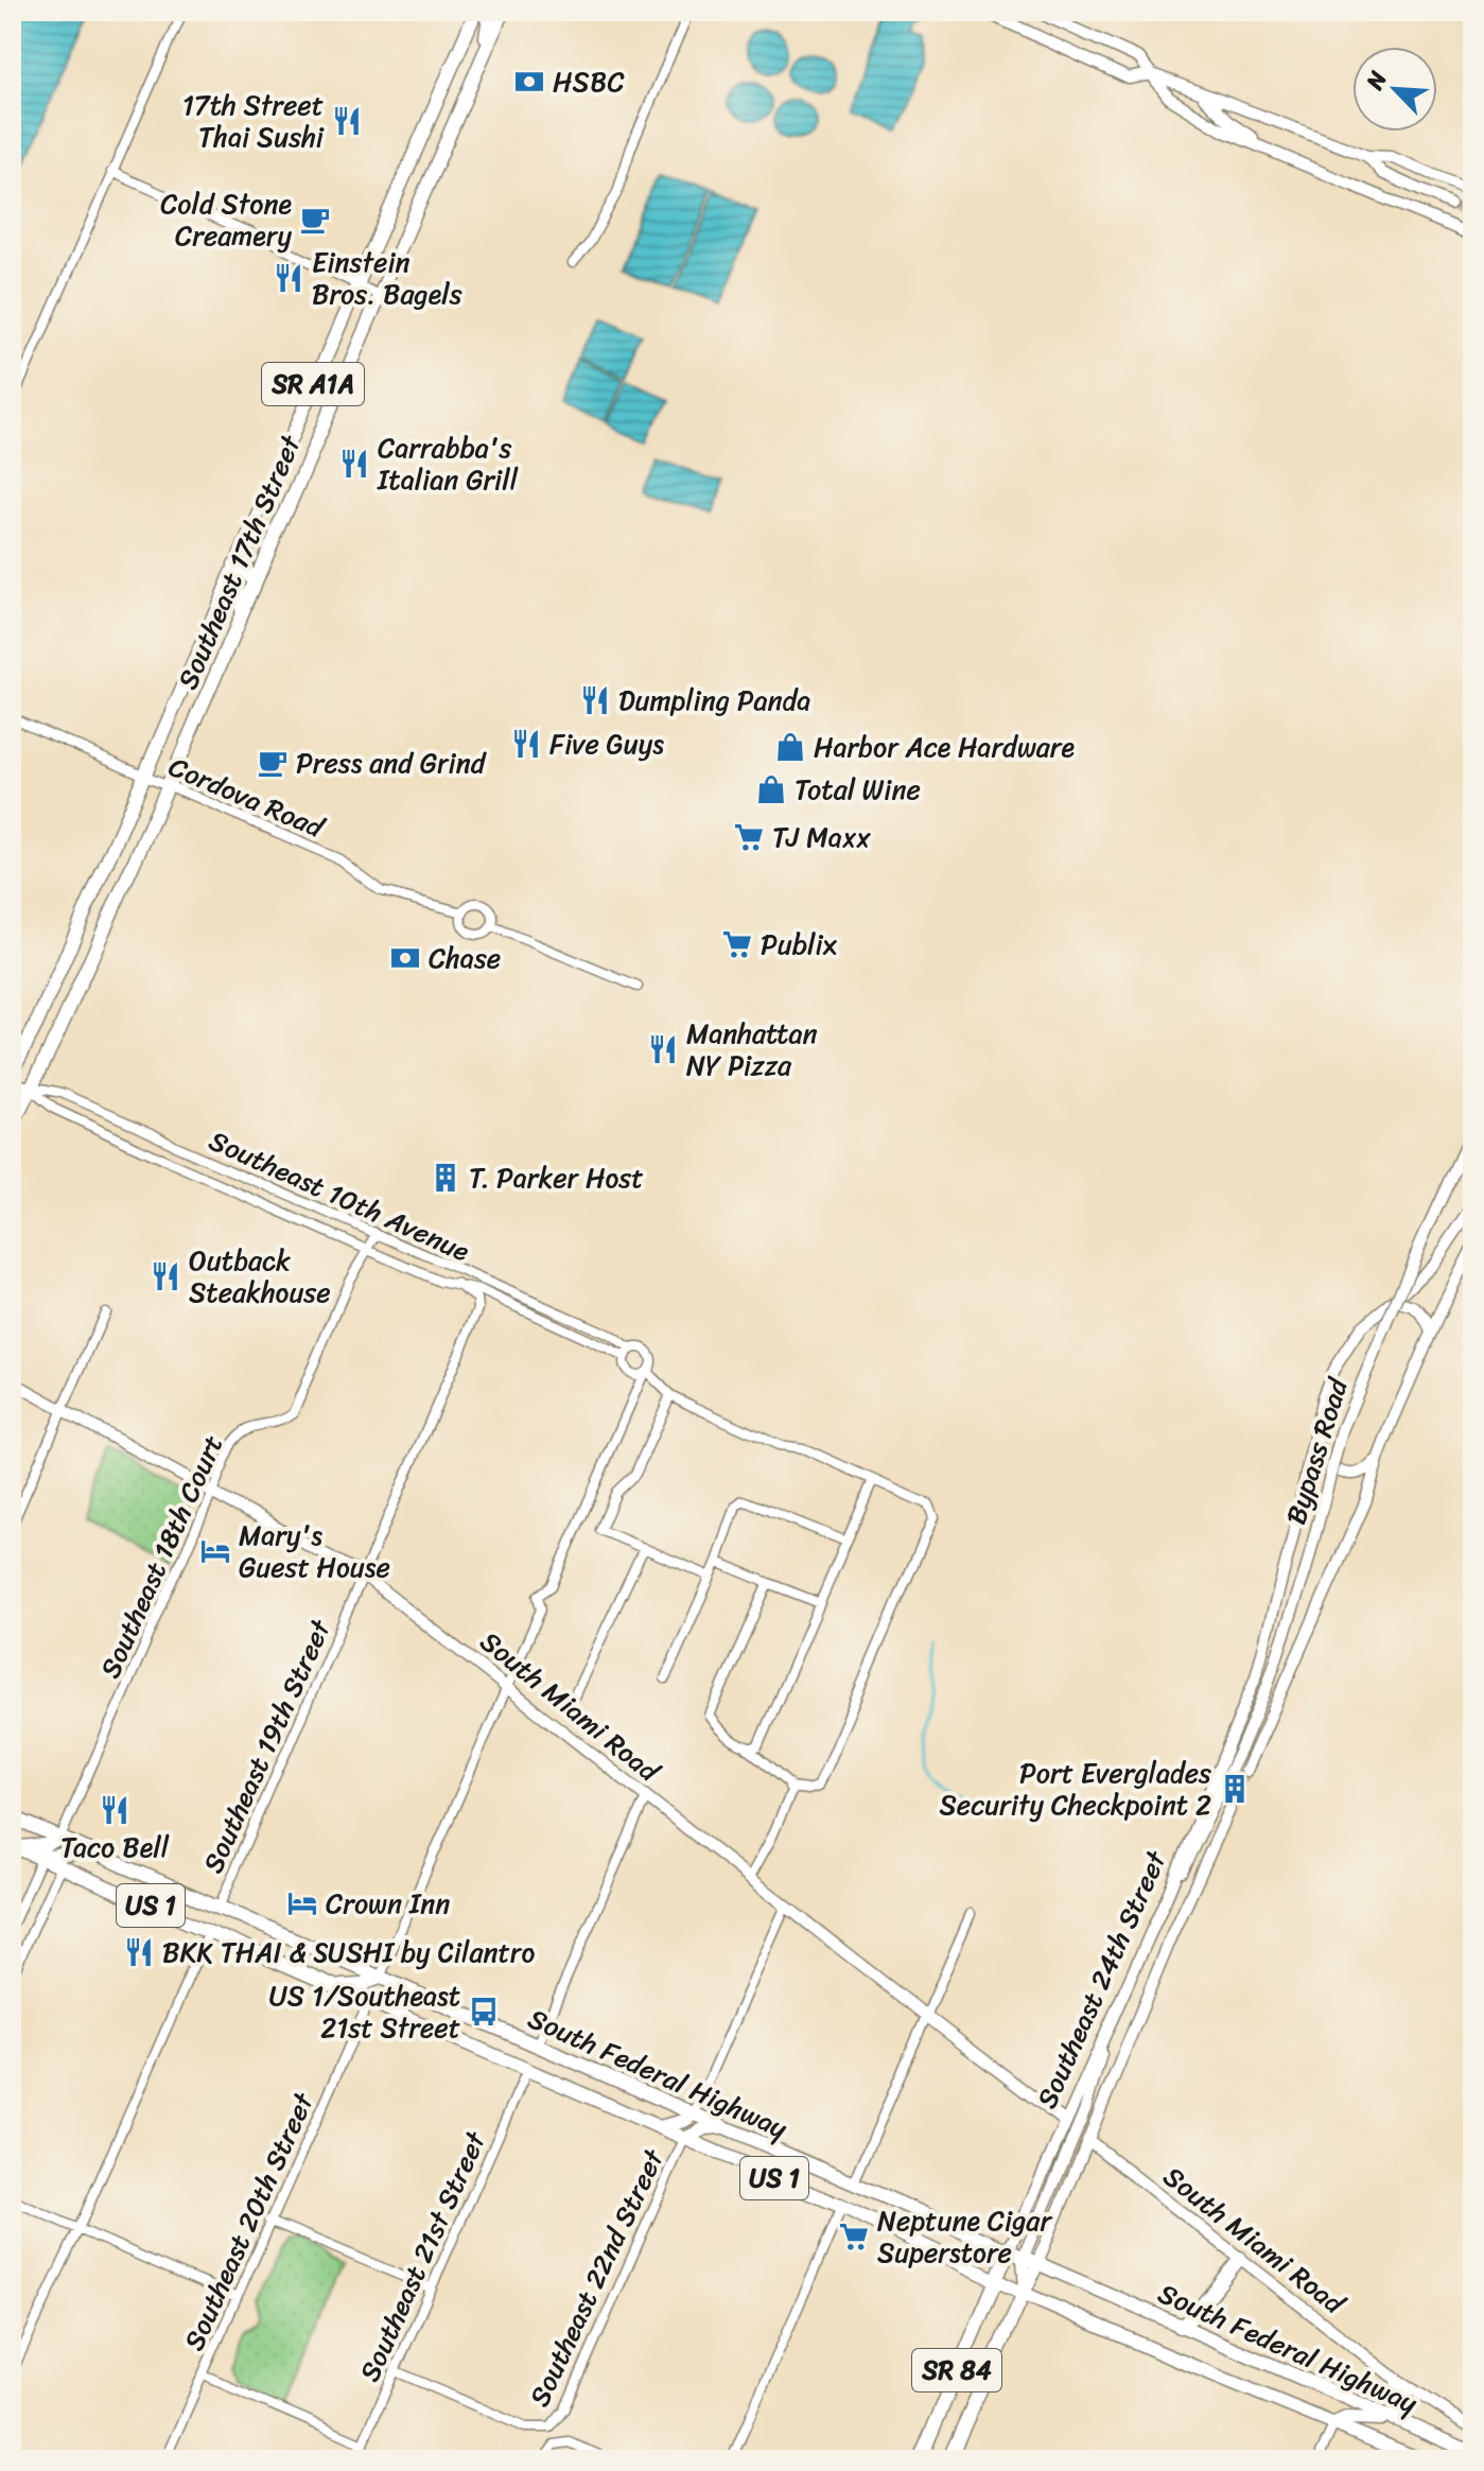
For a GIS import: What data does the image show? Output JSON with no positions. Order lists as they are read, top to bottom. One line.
{"streets":{"main road":["SR A1A","Southeast 17th Street","US 1","South Federal Highway","SR 84"],"street":["Cordova Road","Southeast 10th Avenue","Bypass Road","Southeast 18th Court","South Miami Road","Southeast 19th Street","Southeast 24th Street","Southeast 20th Street","Southeast 21st Street","Southeast 22nd Street"]},"crossings":[["Southeast 17th Street","Cordova Road"],["Southeast 17th Street","Southeast 10th Avenue"],["Southeast 10th Avenue","Southeast 18th Court"],["Southeast 10th Avenue","Southeast 19th Street"],["Bypass Road","Southeast 24th Street"],["Southeast 18th Court","South Miami Road"],["Southeast 18th Court","South Federal Highway"],["South Miami Road","Southeast 19th Street"],["South Miami Road","Southeast 24th Street"],["South Miami Road","South Federal Highway"],["Southeast 19th Street","South Federal Highway"],["Southeast 24th Street","South Federal Highway"],["Southeast 24th Street","SR 84"],["South Federal Highway","Southeast 20th Street"],["South Federal Highway","Southeast 21st Street"],["South Federal Highway","Southeast 22nd Street"],["South Federal Highway","SR 84"],["Southeast 21st Street","Southeast 22nd Street"]],"places":{"bank":["HSBC","Chase"],"restaurant":["17th Street Thai Sushi","Einstein Bros. Bagels","Carrabba's Italian Grill","Dumpling Panda","Five Guys","Manhattan NY Pizza","Outback Steakhouse","Taco Bell","BKK THAI & SUSHI by Cilantro"],"cafe":["Cold Stone Creamery","Press and Grind"],"shop":["Harbor Ace Hardware","Total Wine"],"supermarket":["TJ Maxx","Publix","Neptune Cigar Superstore"],"building":["T. Parker Host","Port Everglades Security Checkpoint 2"],"hotel":["Mary's Guest House","Crown Inn"],"bus stop":["US 1/Southeast 21st Street"]},"north":"top left"}
